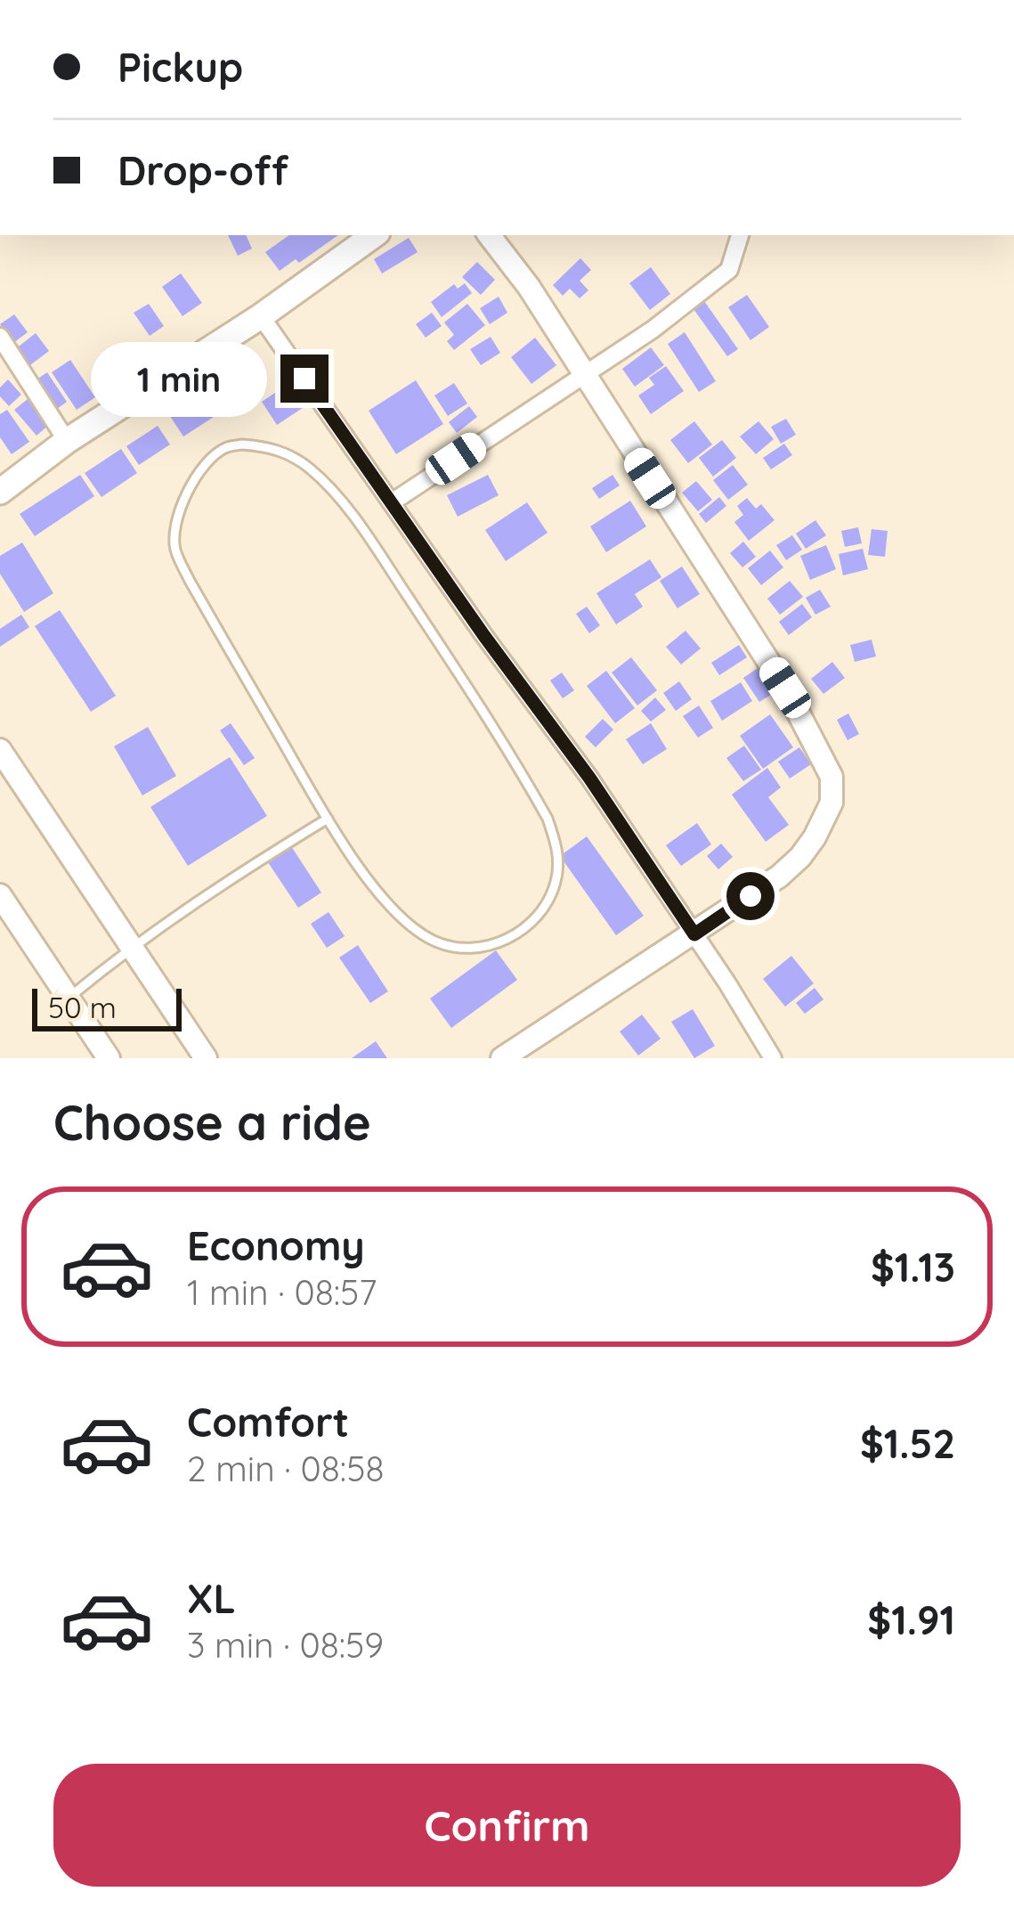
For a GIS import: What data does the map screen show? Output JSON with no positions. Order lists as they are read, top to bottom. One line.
{"scale_bar":"50 m","page":{"banner":["Pickup","Drop-off"],"bubble":"1 min","scale":"50 m","heading":"Choose a ride","list":[{"name":"Economy","note":"1 min · 08:57","value":"$1.13"},{"name":"Comfort","note":"2 min · 08:58","value":"$1.52"},{"name":"XL","note":"3 min · 08:59","value":"$1.91"}],"buttons":"Confirm"}}
